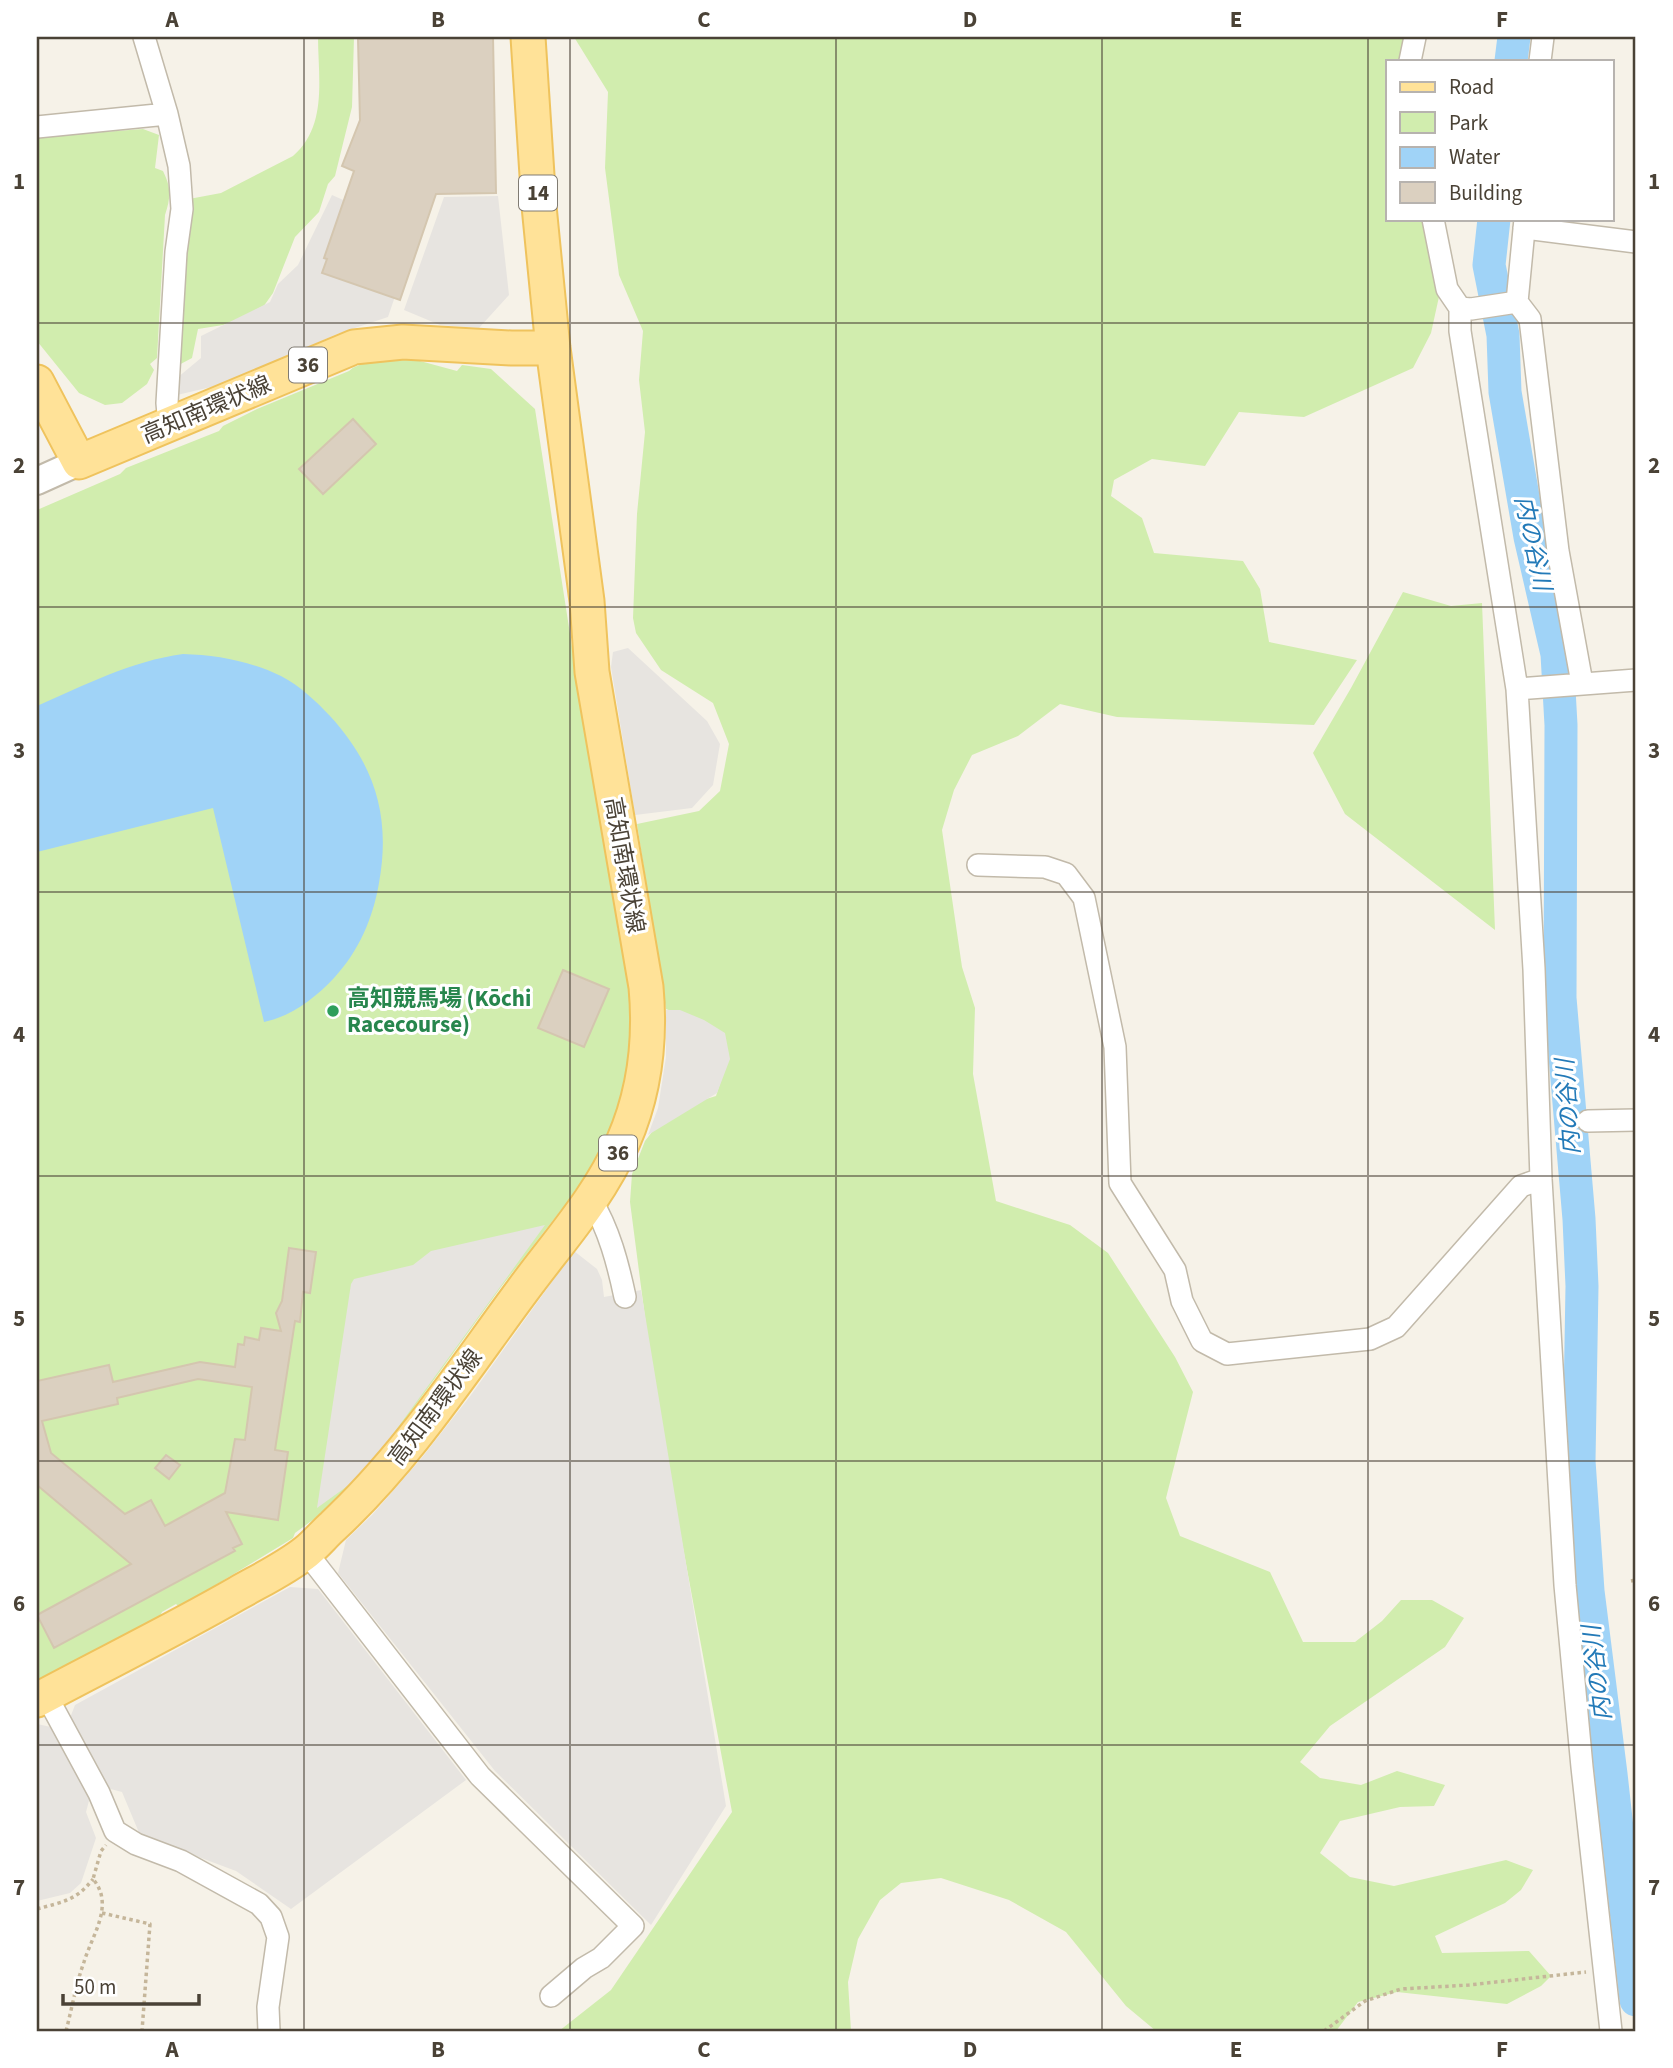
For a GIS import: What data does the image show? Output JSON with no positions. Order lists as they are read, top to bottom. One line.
{"streets":{"main road":["14","36","高知南環状線"]},"crossings":[["14","高知南環状線"]],"water":["内の谷川"],"places":["高知競馬場 (Kōchi Racecourse)"],"legend":["Road","Park","Water","Building"],"scale_bar":"50 m","grid":{"columns":["A","B","C","D","E","F"],"rows":["1","2","3","4","5","6","7"]}}
